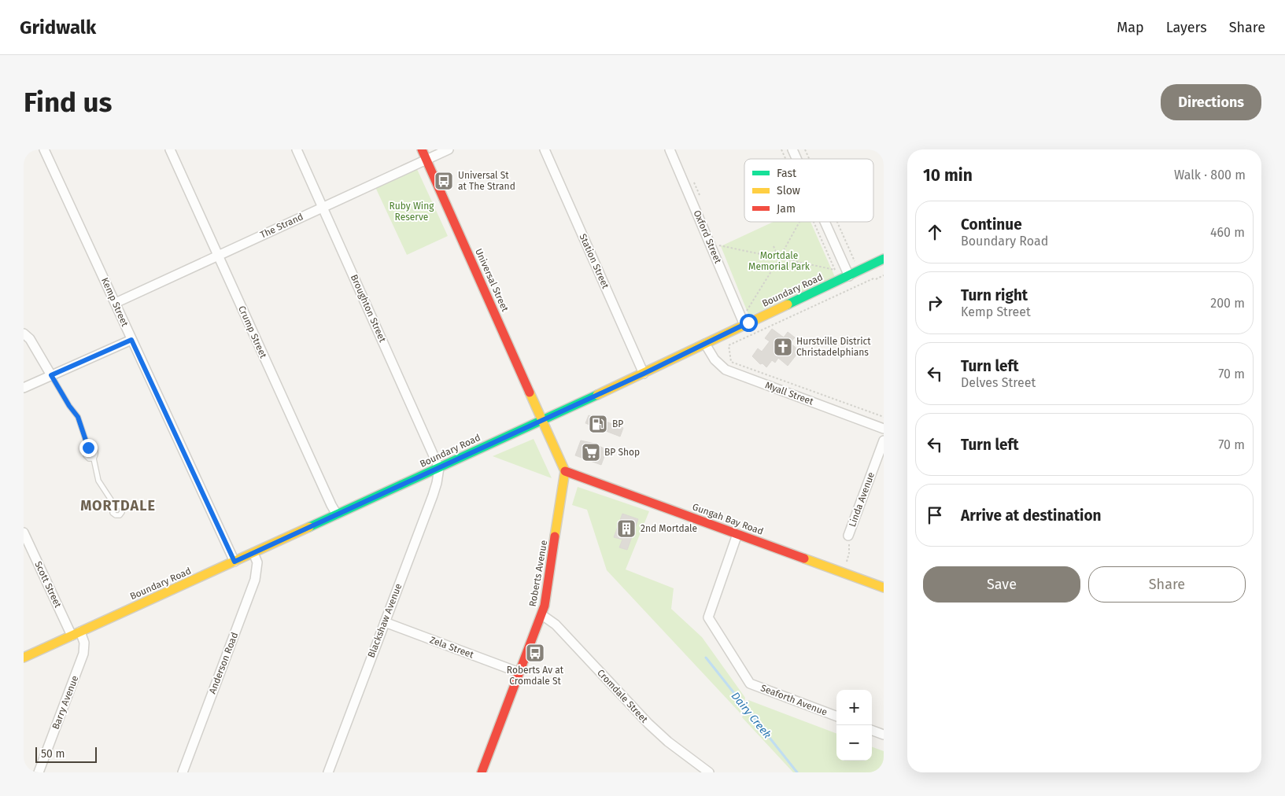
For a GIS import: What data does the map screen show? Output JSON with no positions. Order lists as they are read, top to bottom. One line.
{"streets":{"street":["The Strand","Oxford Street","Station Street","Universal Street","Boundary Road","Kemp Street","Broughton Street","Crump Street","Myall Street","Linda Avenue","Gungah Bay Road","Roberts Avenue","Scott Street","Blackshaw Avenue","Zela Street","Anderson Road","Cromdale Street","Seaforth Avenue","Barry Avenue"]},"crossings":[["The Strand","Universal Street"],["The Strand","Kemp Street"],["The Strand","Broughton Street"],["The Strand","Crump Street"],["Oxford Street","Boundary Road"],["Station Street","Boundary Road"],["Universal Street","Boundary Road"],["Boundary Road","Kemp Street"],["Boundary Road","Broughton Street"],["Boundary Road","Crump Street"],["Boundary Road","Myall Street"],["Boundary Road","Scott Street"],["Boundary Road","Blackshaw Avenue"],["Boundary Road","Anderson Road"],["Boundary Road","Barry Avenue"],["Broughton Street","Blackshaw Avenue"],["Gungah Bay Road","Roberts Avenue"],["Gungah Bay Road","Seaforth Avenue"],["Roberts Avenue","Zela Street"],["Roberts Avenue","Cromdale Street"],["Scott Street","Barry Avenue"],["Blackshaw Avenue","Zela Street"]],"districts":["MORTDALE"],"water":["Dairy Creek"],"parks":["Ruby Wing Reserve","Mortdale Memorial Park"],"places":{"bus stop":["Universal St at The Strand","Roberts Av at Cromdale St"],"church":["Hurstville District Christadelphians"],"fuel station":["BP"],"supermarket":["BP Shop"],"building":["2nd Mortdale"]},"legend":["Fast","Slow","Jam"],"scale_bar":"50 m","page":{"header":"Gridwalk","nav":["Map","Layers","Share"],"buttons":["Directions",["Save","Share"]],"title":"Find us","heading":["10 min","Walk · 800 m"],"list":[["Continue","Boundary Road","460 m"],["Turn right","Kemp Street","200 m"],["Turn left","Delves Street","70 m"],["Turn left","70 m"],"Arrive at destination"],"map_buttons":["+","−"],"scale":"50 m"}}
